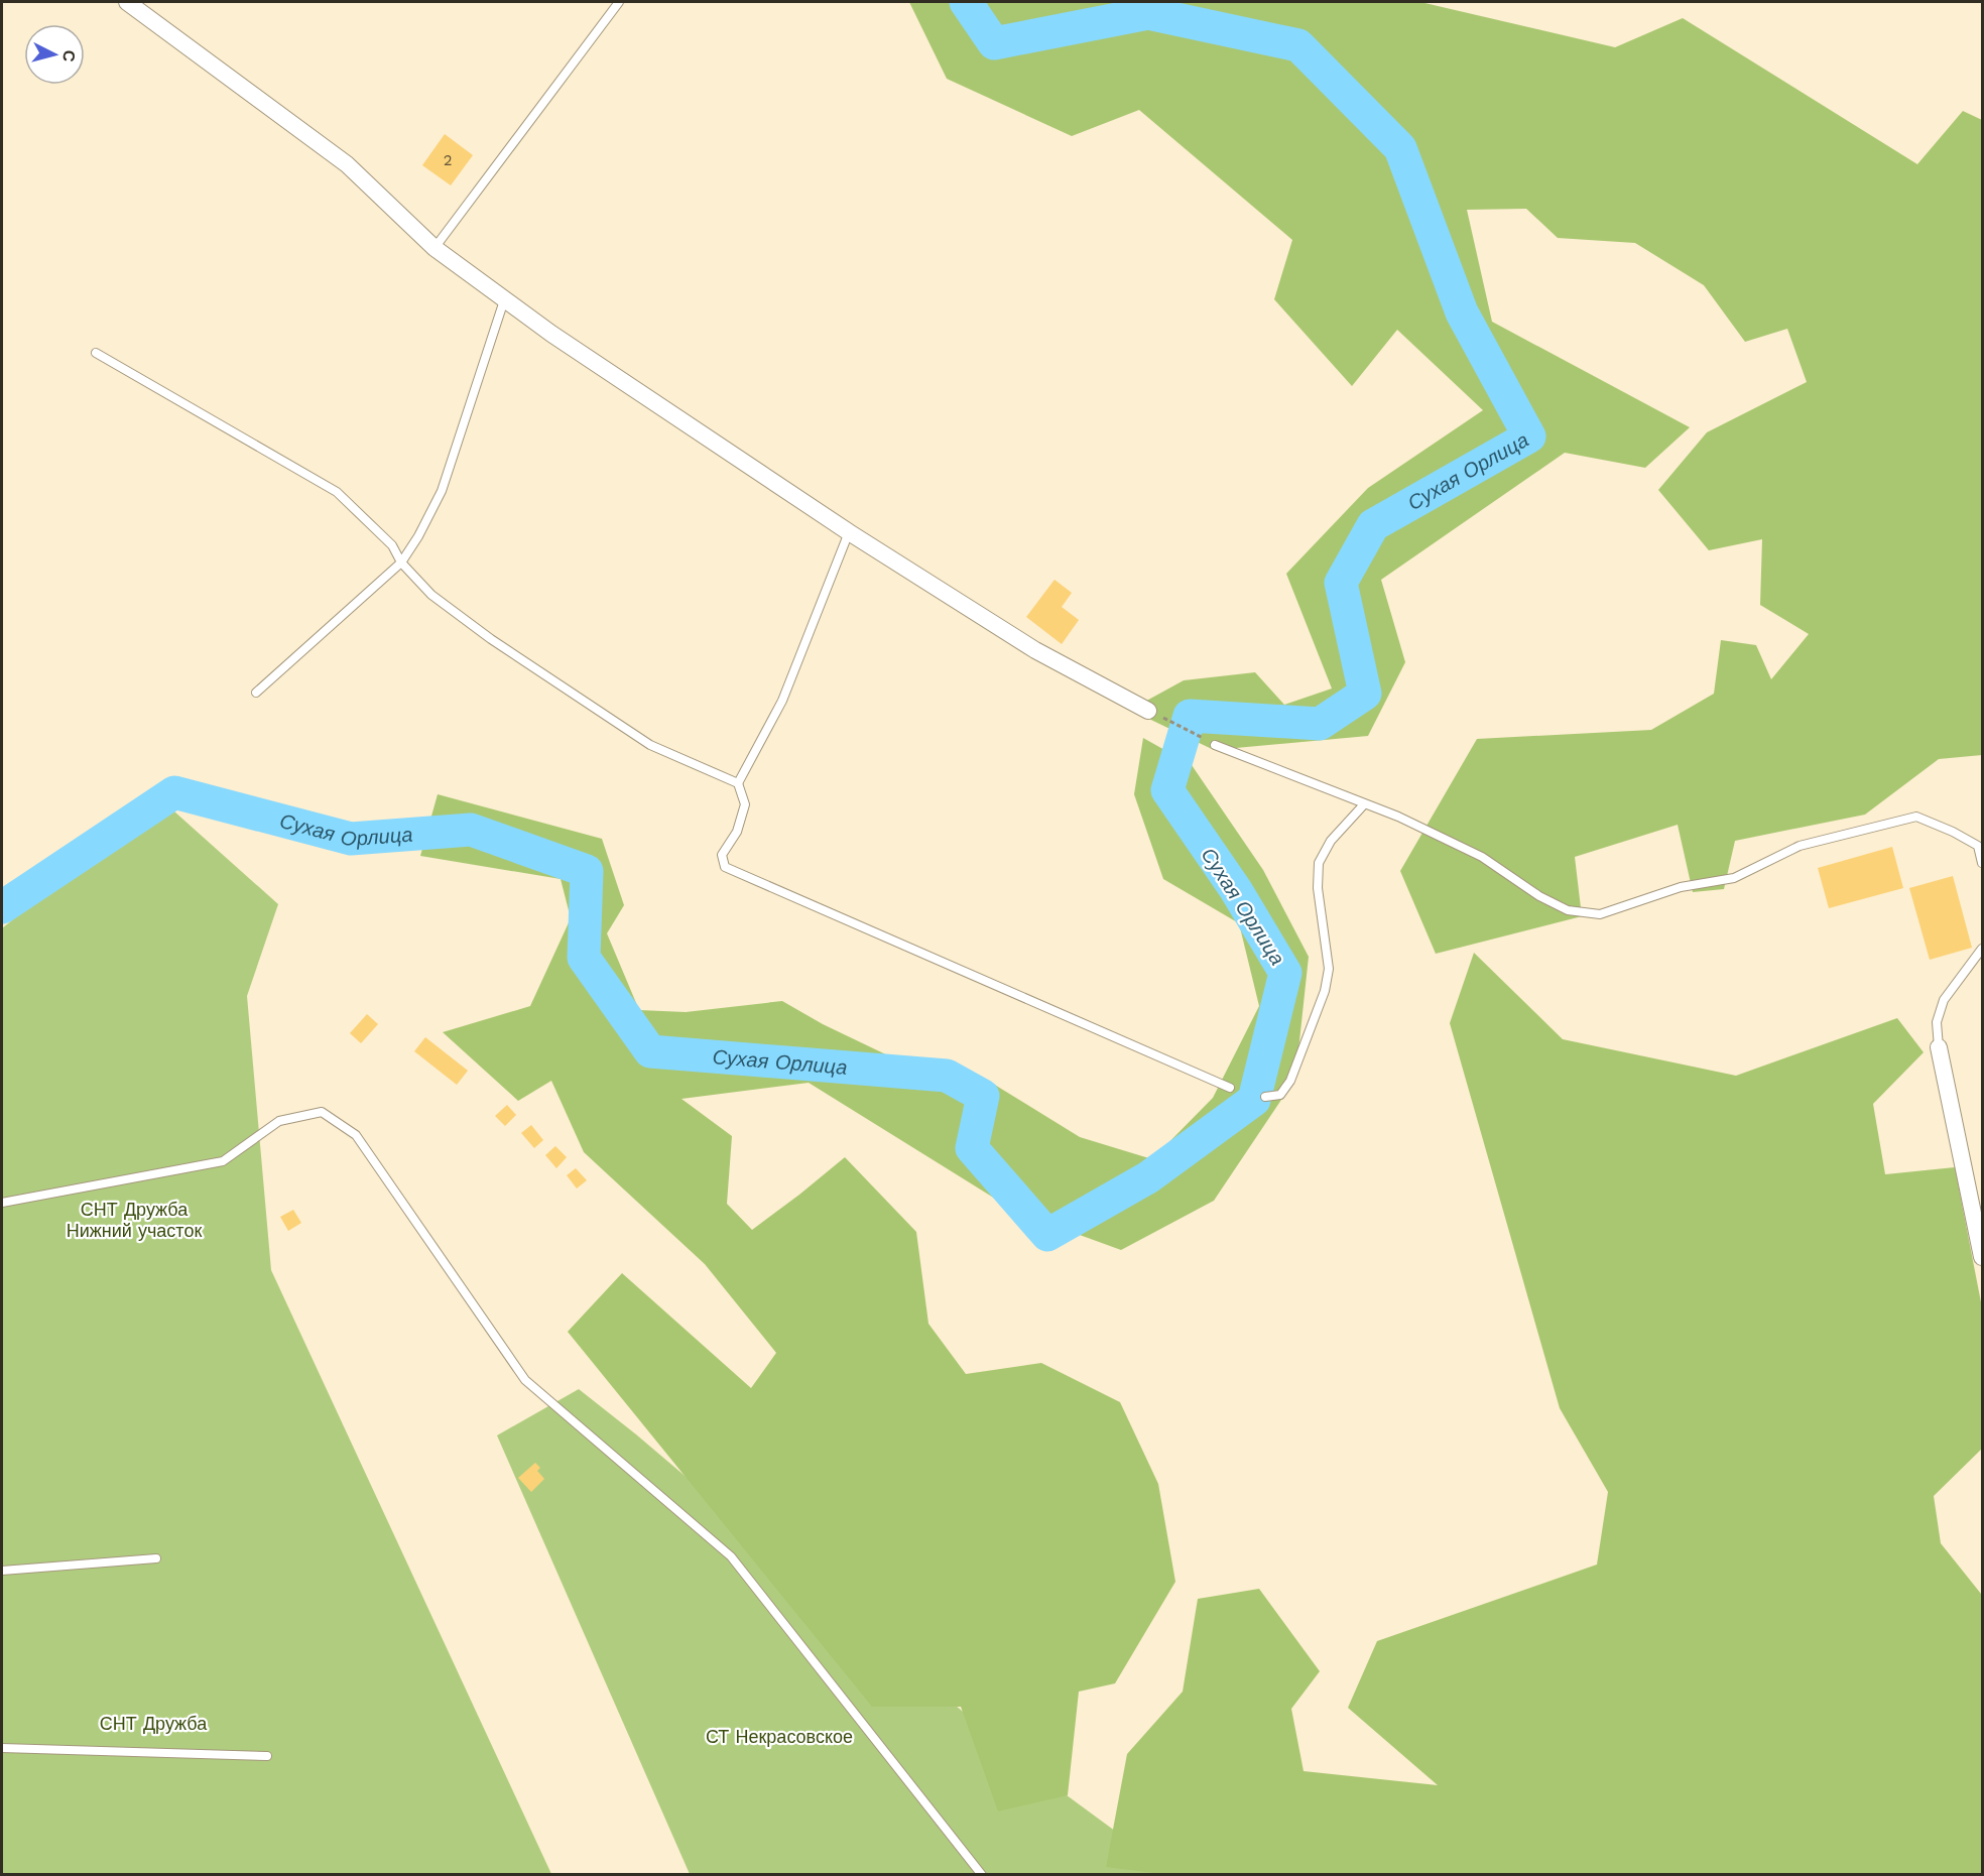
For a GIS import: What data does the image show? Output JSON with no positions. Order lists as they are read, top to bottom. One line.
{"water":["Сухая Орлица"],"parks":["СНТ Дружба Нижний участок","СНТ Дружба","СТ Некрасовское"],"house_numbers":["2"],"north":"right"}
